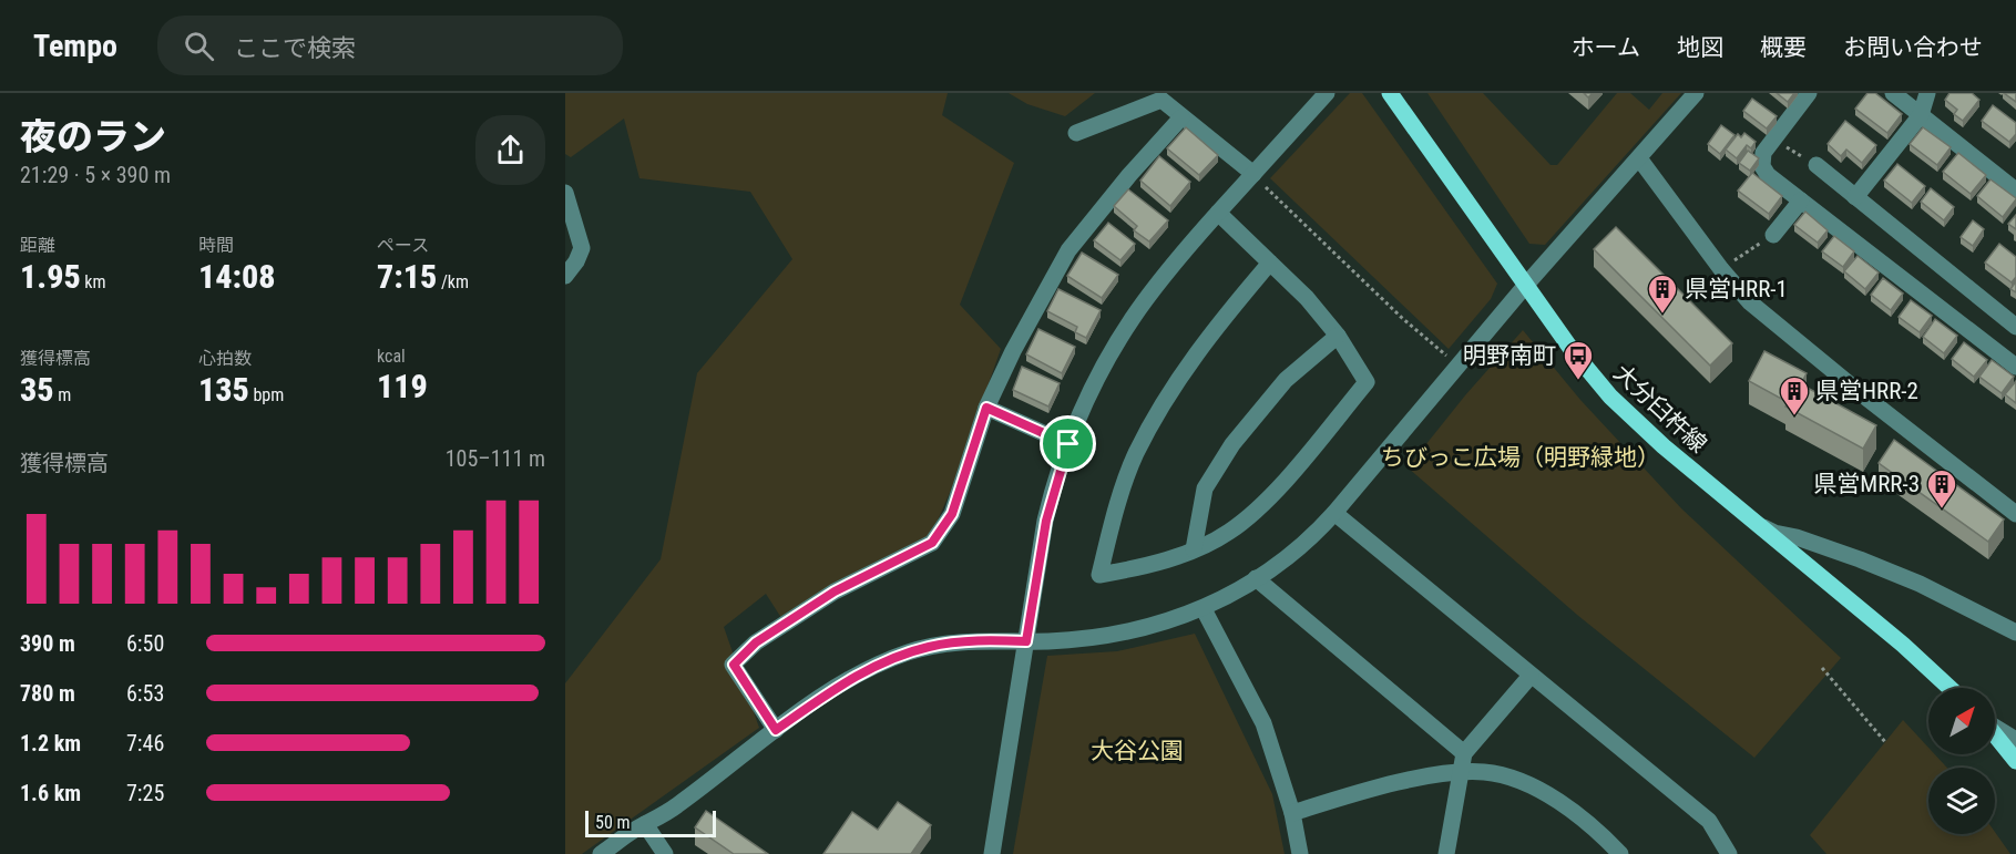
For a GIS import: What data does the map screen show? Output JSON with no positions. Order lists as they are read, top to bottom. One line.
{"streets":{"main road":["大分臼杵線"]},"parks":["ちびっこ広場（明野緑地）","大谷公園"],"places":{"building":["県営HRR-1","県営HRR-2","県営MRR-3"],"bus stop":["明野南町"]},"scale_bar":"50 m","north":"top right","page":{"header":"Tempo","search":"ここで検索","nav":["ホーム","地図","概要","お問い合わせ"],"heading":["夜のラン","21:29 · 5 × 390 m"],"stats":[["距離","1.95 km"],["時間","14:08"],["ペース","7:15 /km"],["獲得標高","35 m"],["心拍数","135 bpm"],["kcal","119"]],"chart":["獲得標高","105–111 m"],"list":[{"name":"390 m","note":"6:50"},{"name":"780 m","note":"6:53"},{"name":"1.2 km","note":"7:46"},{"name":"1.6 km","note":"7:25"}],"scale":"50 m"}}
